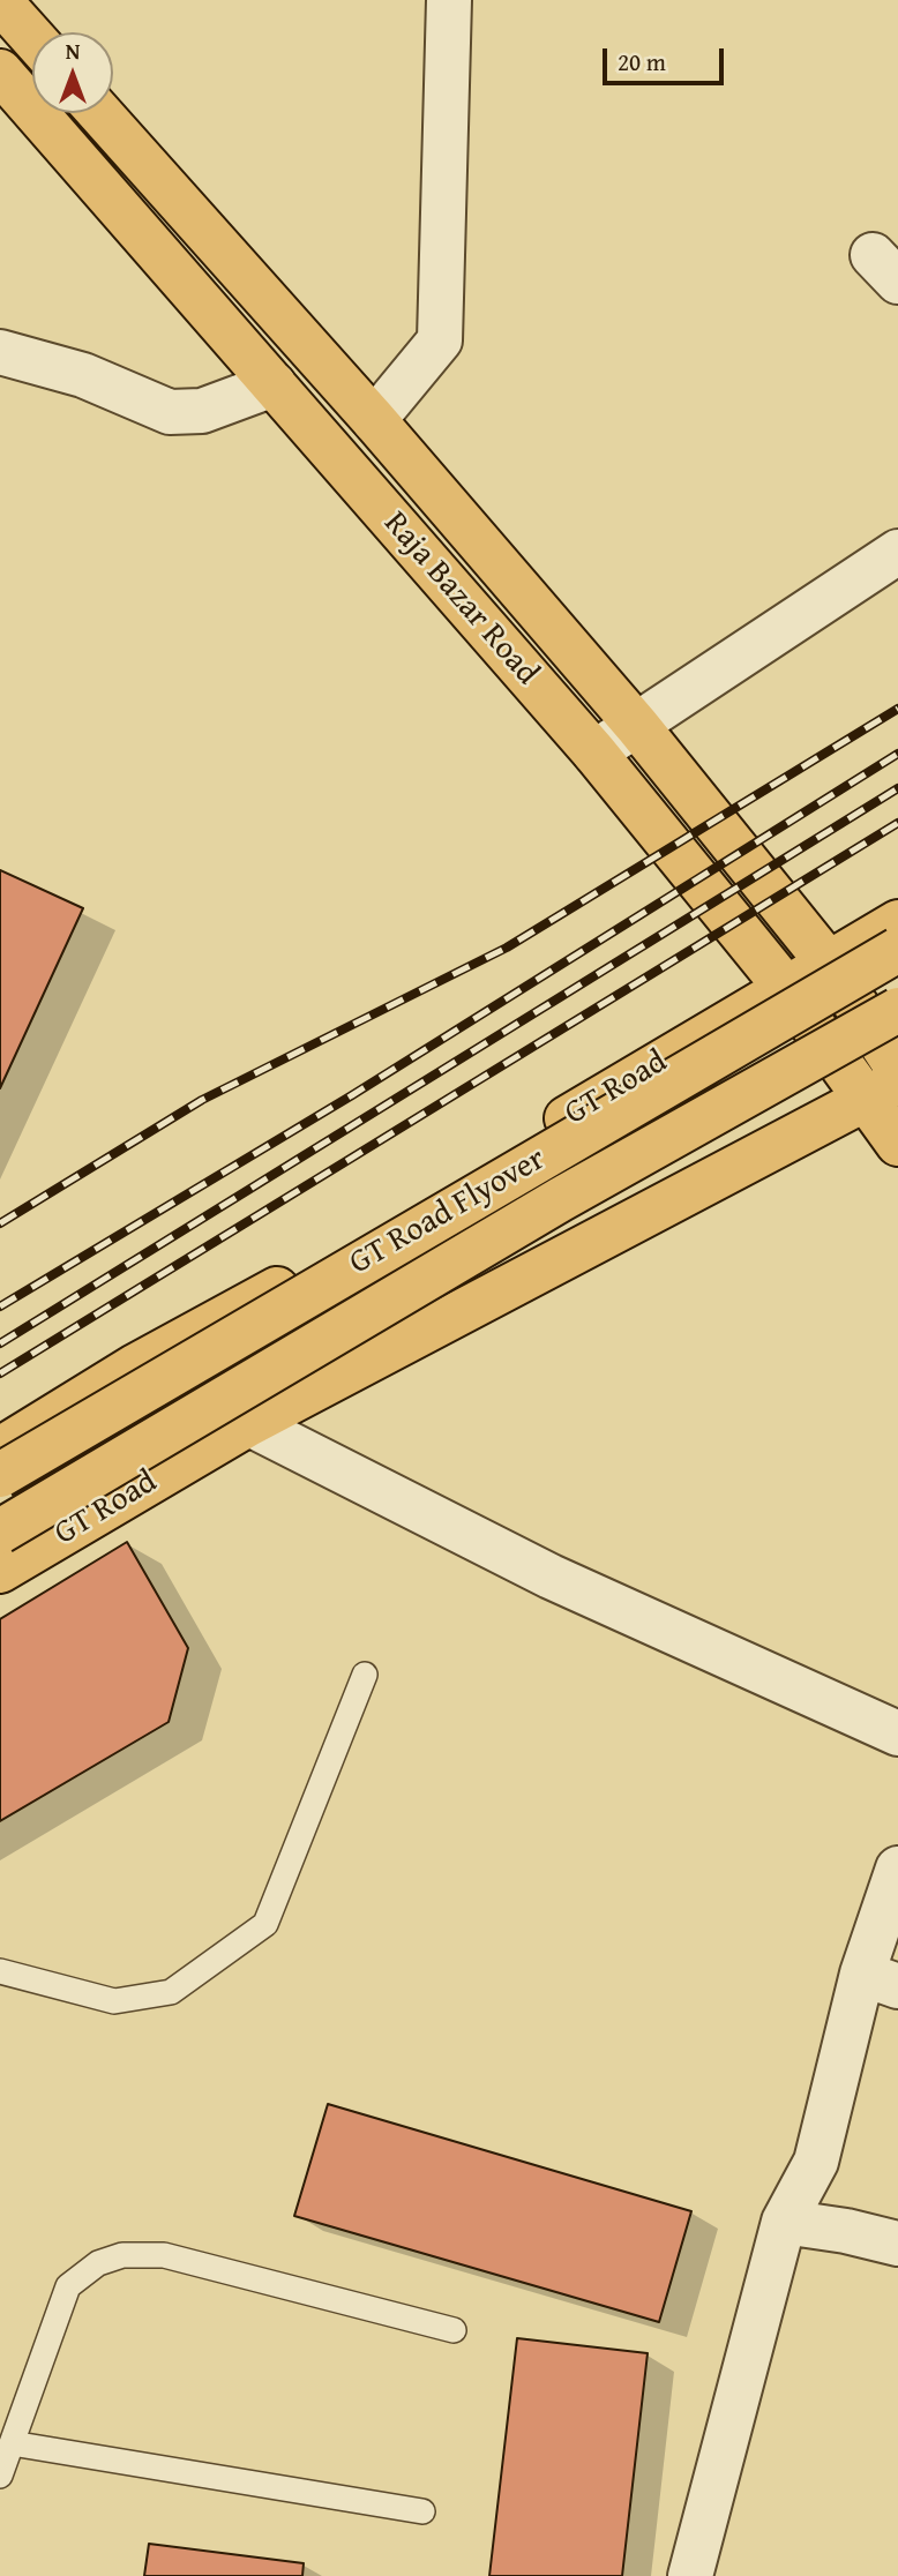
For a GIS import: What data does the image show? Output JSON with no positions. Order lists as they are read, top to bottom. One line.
{"streets":{"main road":["Raja Bazar Road","GT Road","GT Road Flyover"]},"crossings":[["Raja Bazar Road","GT Road"]],"scale_bar":"20 m","north":"top"}
